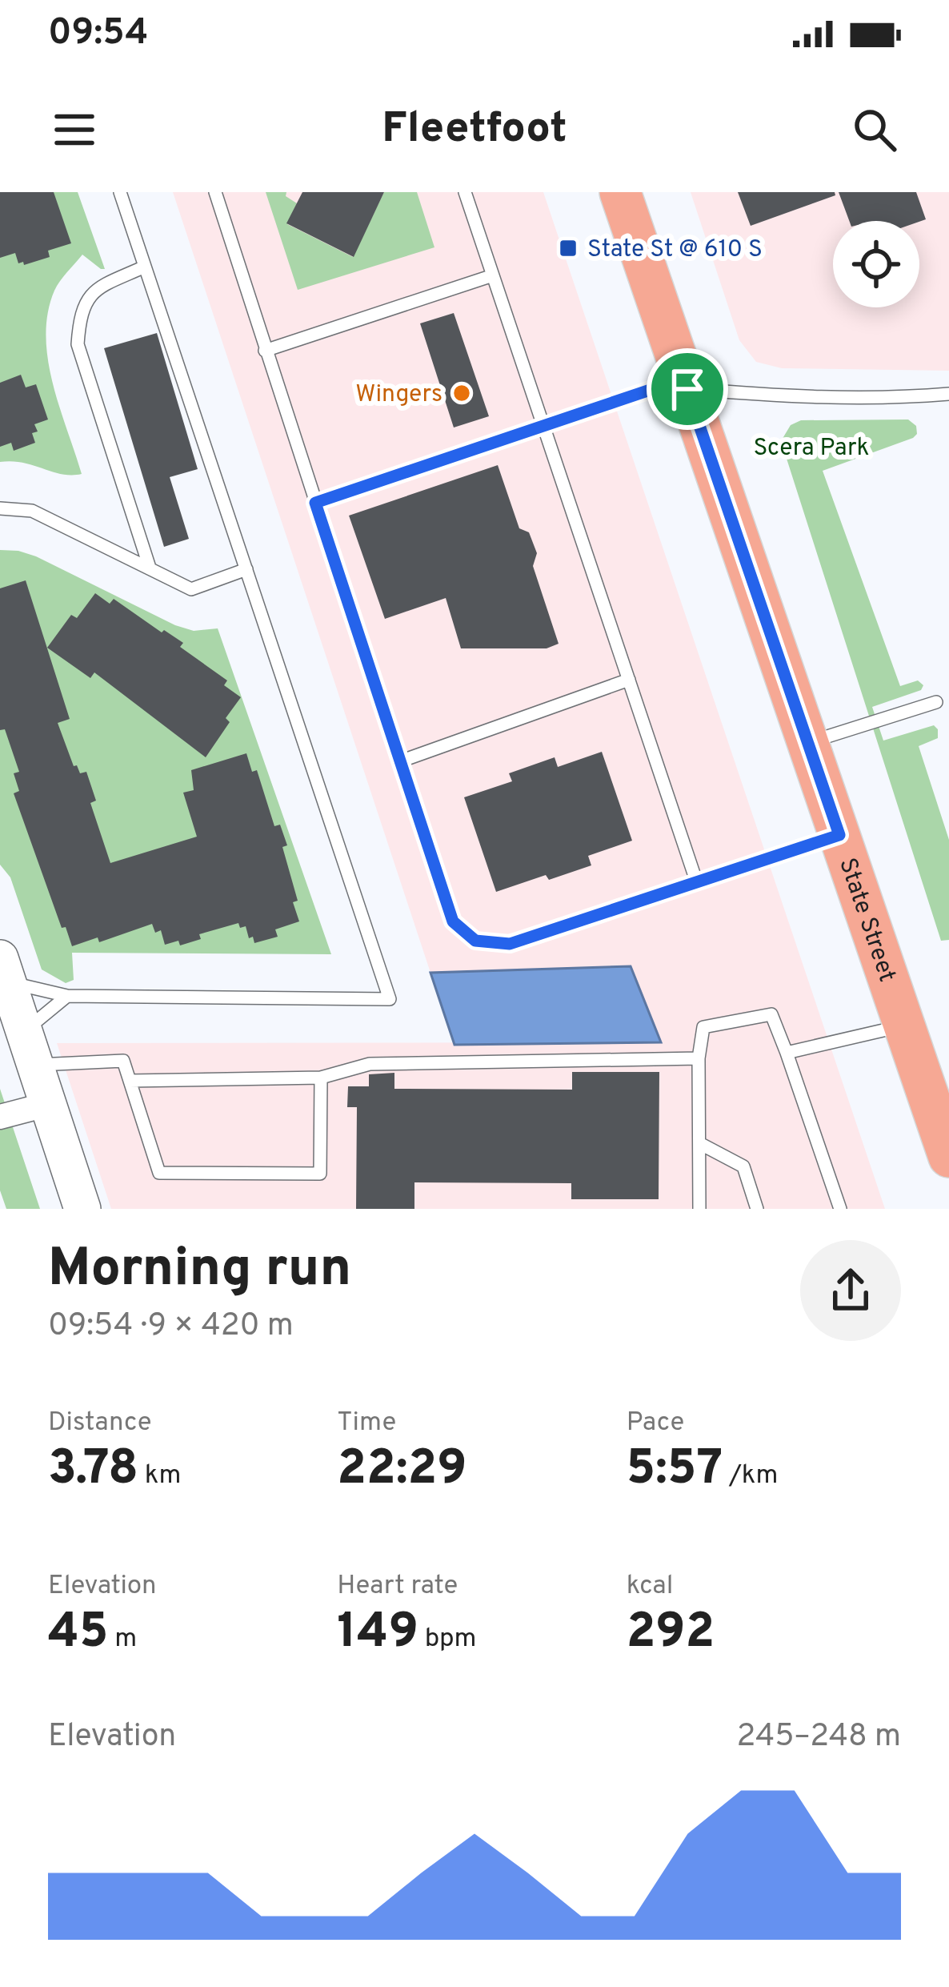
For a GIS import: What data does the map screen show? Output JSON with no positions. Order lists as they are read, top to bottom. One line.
{"streets":{"main road":["State Street"]},"parks":["Scera Park"],"places":{"transit":["State St @ 610 S"],"other":["Wingers"]},"page":{"status":"09:54","header":"Fleetfoot","heading":["Morning run","09:54 · 9 × 420 m"],"stats":[["Distance","3.78 km"],["Time","22:29"],["Pace","5:57 /km"],["Elevation","45 m"],["Heart rate","149 bpm"],["kcal","292"]],"chart":["Elevation","245–248 m"]}}
